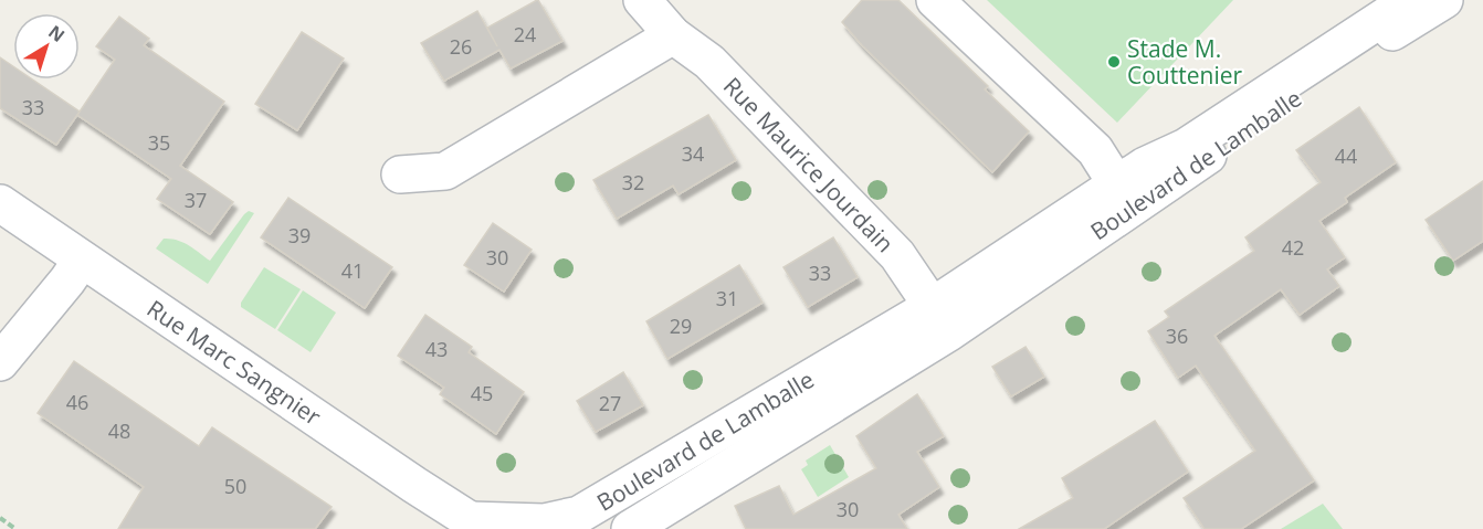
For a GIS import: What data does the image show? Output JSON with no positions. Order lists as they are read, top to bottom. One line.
{"streets":{"street":["Rue Maurice Jourdain","Boulevard de Lamballe","Rue Marc Sangnier"]},"crossings":[["Rue Maurice Jourdain","Boulevard de Lamballe"],["Boulevard de Lamballe","Rue Marc Sangnier"]],"places":["Stade M. Couttenier"],"house_numbers":["24","26","33","35","34","44","32","37","39","42","30","41","33","31","29","36","43","45","46","27","48","50","30"],"north":"top right"}
